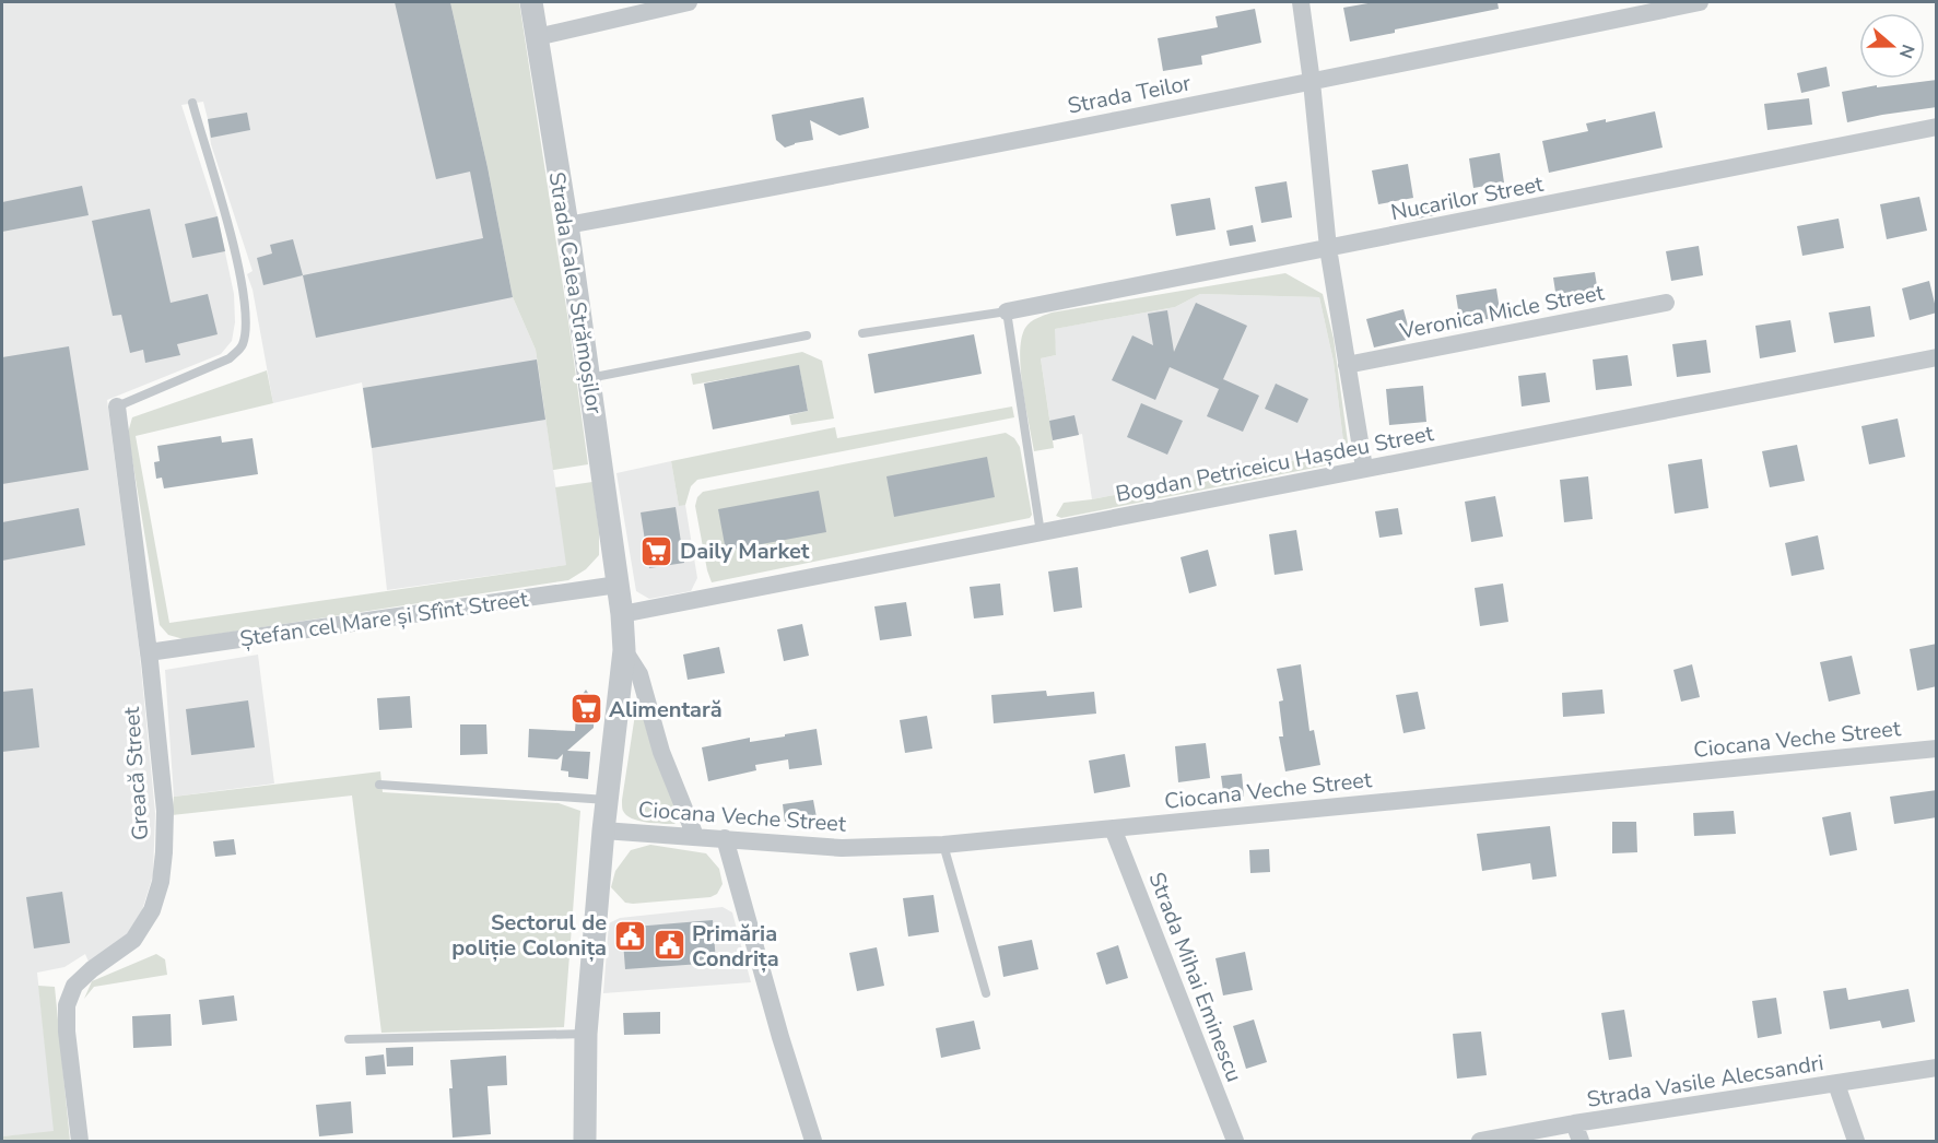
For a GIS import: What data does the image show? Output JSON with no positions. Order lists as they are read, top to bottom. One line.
{"streets":{"street":["Strada Teilor","Nucarilor Street","Strada Calea Strămoșilor","Veronica Micle Street","Bogdan Petriceicu Hașdeu Street","Ștefan cel Mare și Sfînt Street","Ciocana Veche Street","Greacă Street","Strada Mihai Eminescu","Strada Vasile Alecsandri"]},"crossings":[["Strada Teilor","Strada Calea Strămoșilor"],["Strada Calea Strămoșilor","Bogdan Petriceicu Hașdeu Street"],["Strada Calea Strămoșilor","Ștefan cel Mare și Sfînt Street"],["Ștefan cel Mare și Sfînt Street","Greacă Street"],["Ciocana Veche Street","Strada Mihai Eminescu"]],"places":{"supermarket":["Daily Market","Alimentară"],"public building":["Sectorul de poliție Colonița","Primăria Condrița"]},"north":"right"}
